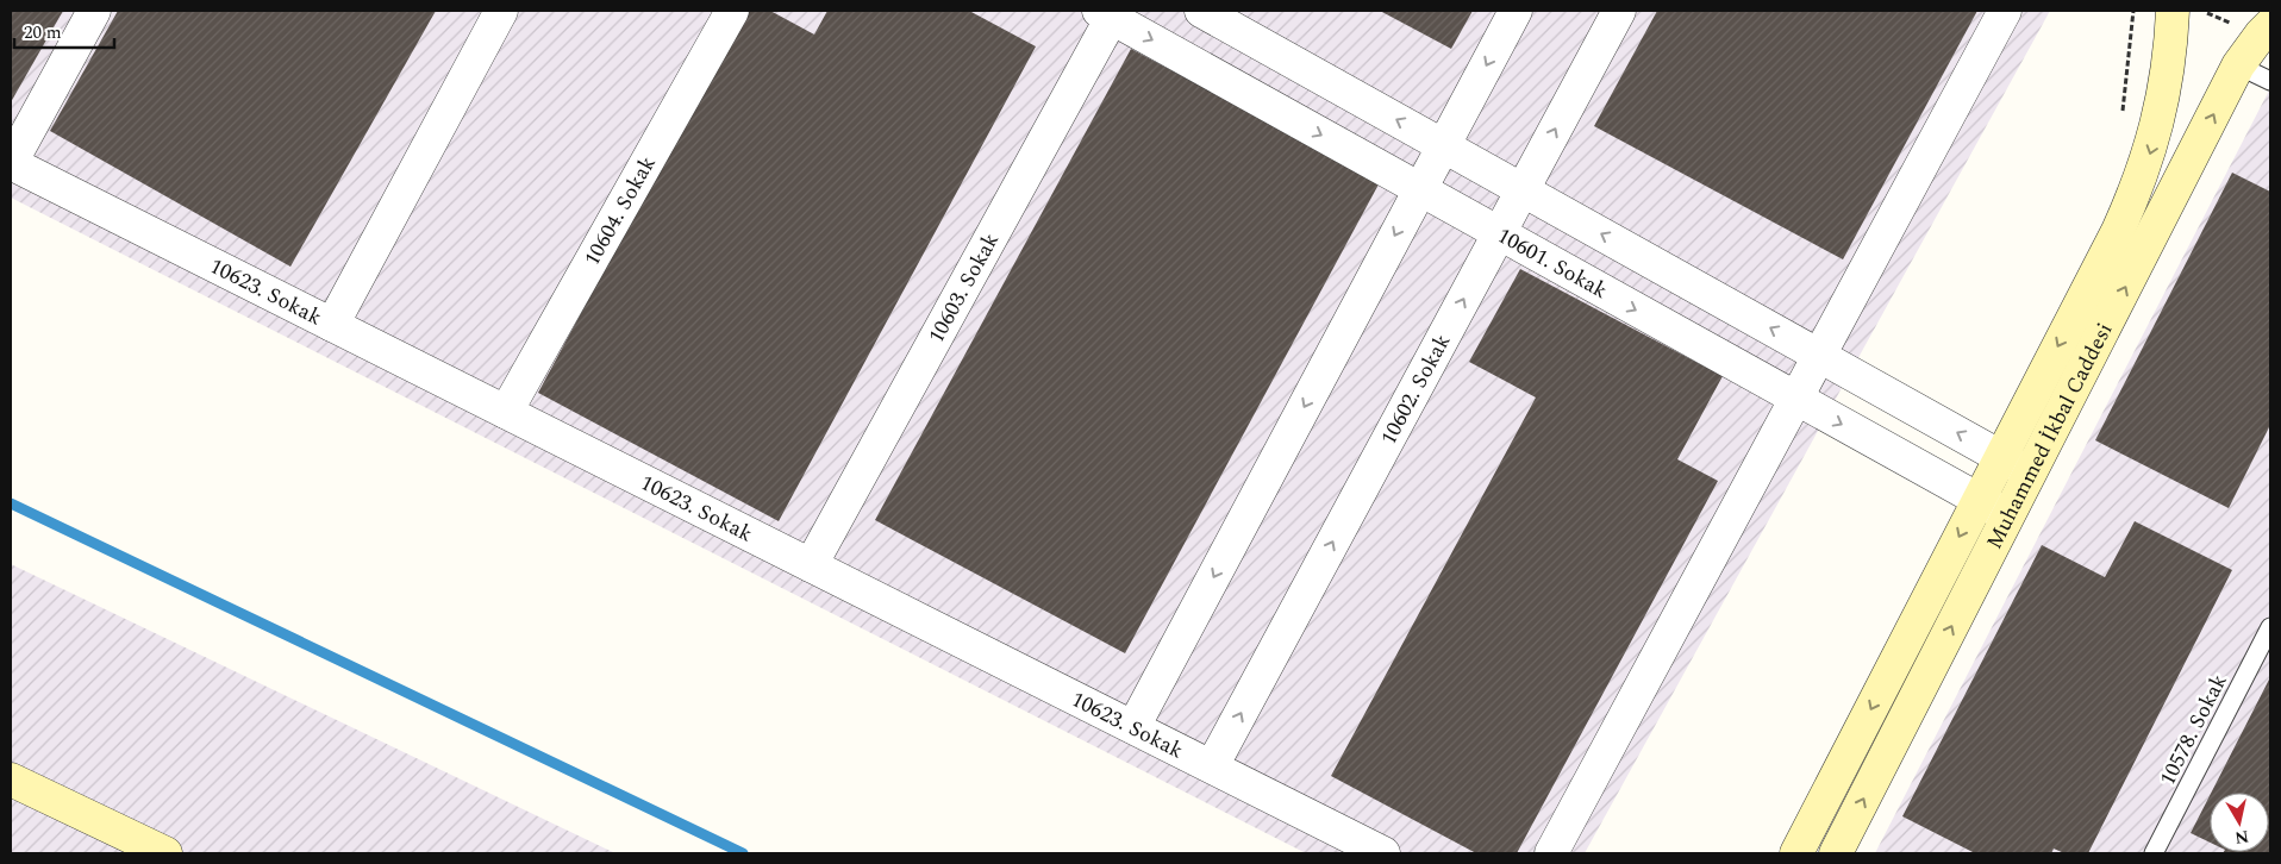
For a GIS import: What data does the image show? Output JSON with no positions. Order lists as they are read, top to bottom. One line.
{"streets":{"street":["10604. Sokak","10601. Sokak","10603. Sokak","10623. Sokak","10602. Sokak","Muhammed İkbal Caddesi"],"lane":["10578. Sokak"]},"crossings":[["10604. Sokak","10623. Sokak"],["10601. Sokak","10603. Sokak"],["10601. Sokak","10602. Sokak"],["10601. Sokak","Muhammed İkbal Caddesi"],["10603. Sokak","10623. Sokak"],["10623. Sokak","10602. Sokak"]],"scale_bar":"20 m","north":"bottom"}
